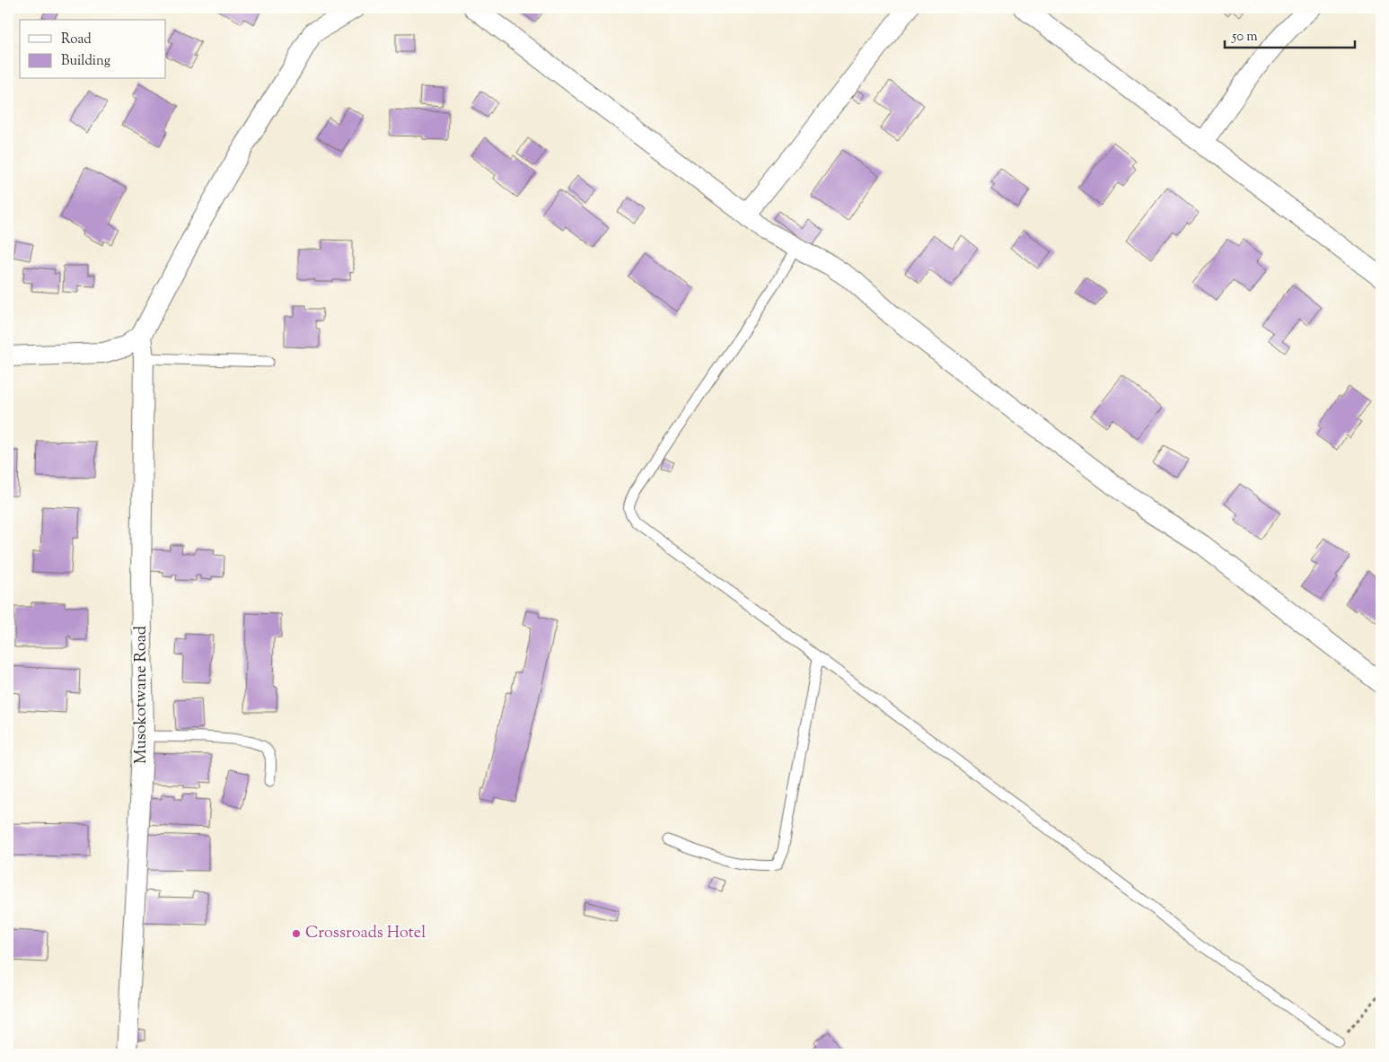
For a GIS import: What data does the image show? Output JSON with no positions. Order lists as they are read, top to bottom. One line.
{"streets":{"street":["Musokotwane Road"]},"places":["Crossroads Hotel"],"legend":["Road","Building"],"scale_bar":"50 m"}
